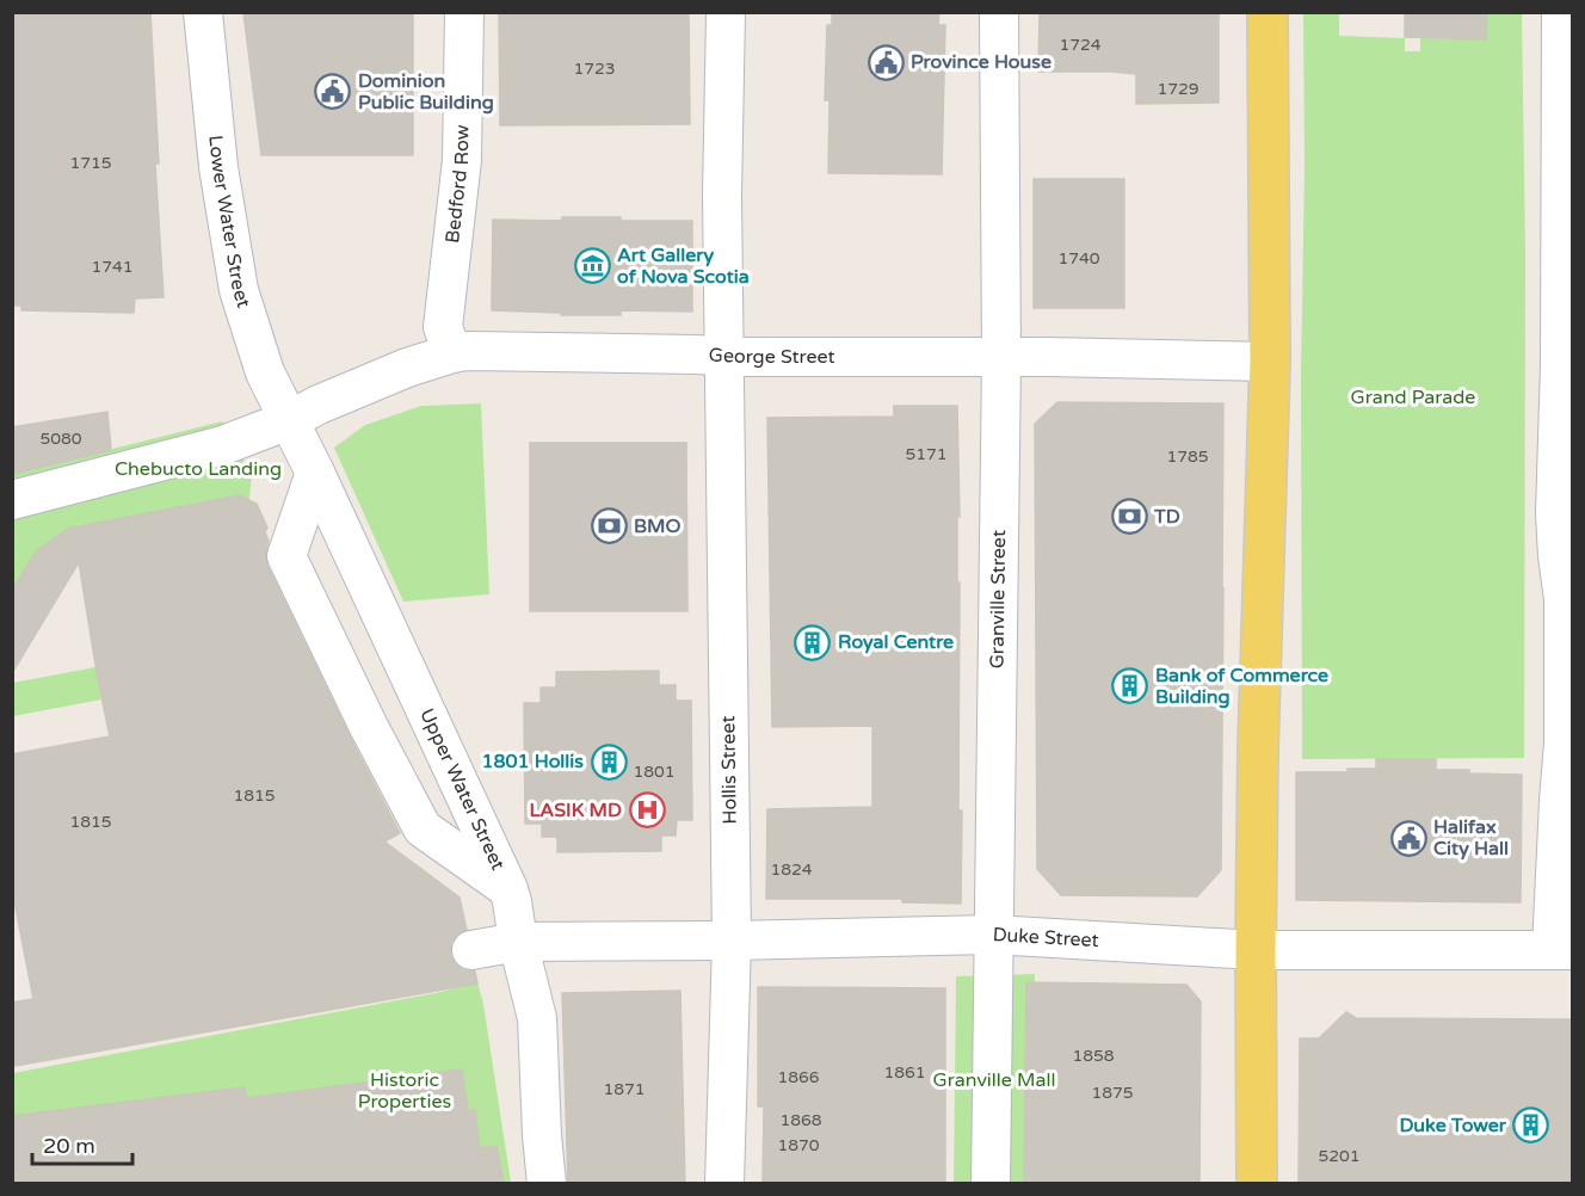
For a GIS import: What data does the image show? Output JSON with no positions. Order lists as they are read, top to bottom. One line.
{"streets":{"street":["Bedford Row","Lower Water Street","George Street","Granville Street","Hollis Street","Upper Water Street","Duke Street"]},"crossings":[["Bedford Row","George Street"],["Lower Water Street","George Street"],["Lower Water Street","Upper Water Street"],["George Street","Granville Street"],["George Street","Hollis Street"],["George Street","Upper Water Street"],["Granville Street","Duke Street"],["Hollis Street","Duke Street"],["Upper Water Street","Duke Street"]],"parks":["Grand Parade","Chebucto Landing","Historic Properties","Granville Mall"],"places":{"public building":["Province House","Dominion Public Building","Halifax City Hall"],"museum":["Art Gallery of Nova Scotia"],"bank":["TD","BMO"],"building":["Royal Centre","Bank of Commerce Building","1801 Hollis","Duke Tower"],"hospital":["LASIK MD"]},"house_numbers":["1724","1723","1729","1715","1740","1741","5080","5171","1785","1801","1815","1815","1824","1858","1861","1866","1871","1875","1868","1870","5201"],"scale_bar":"20 m"}
